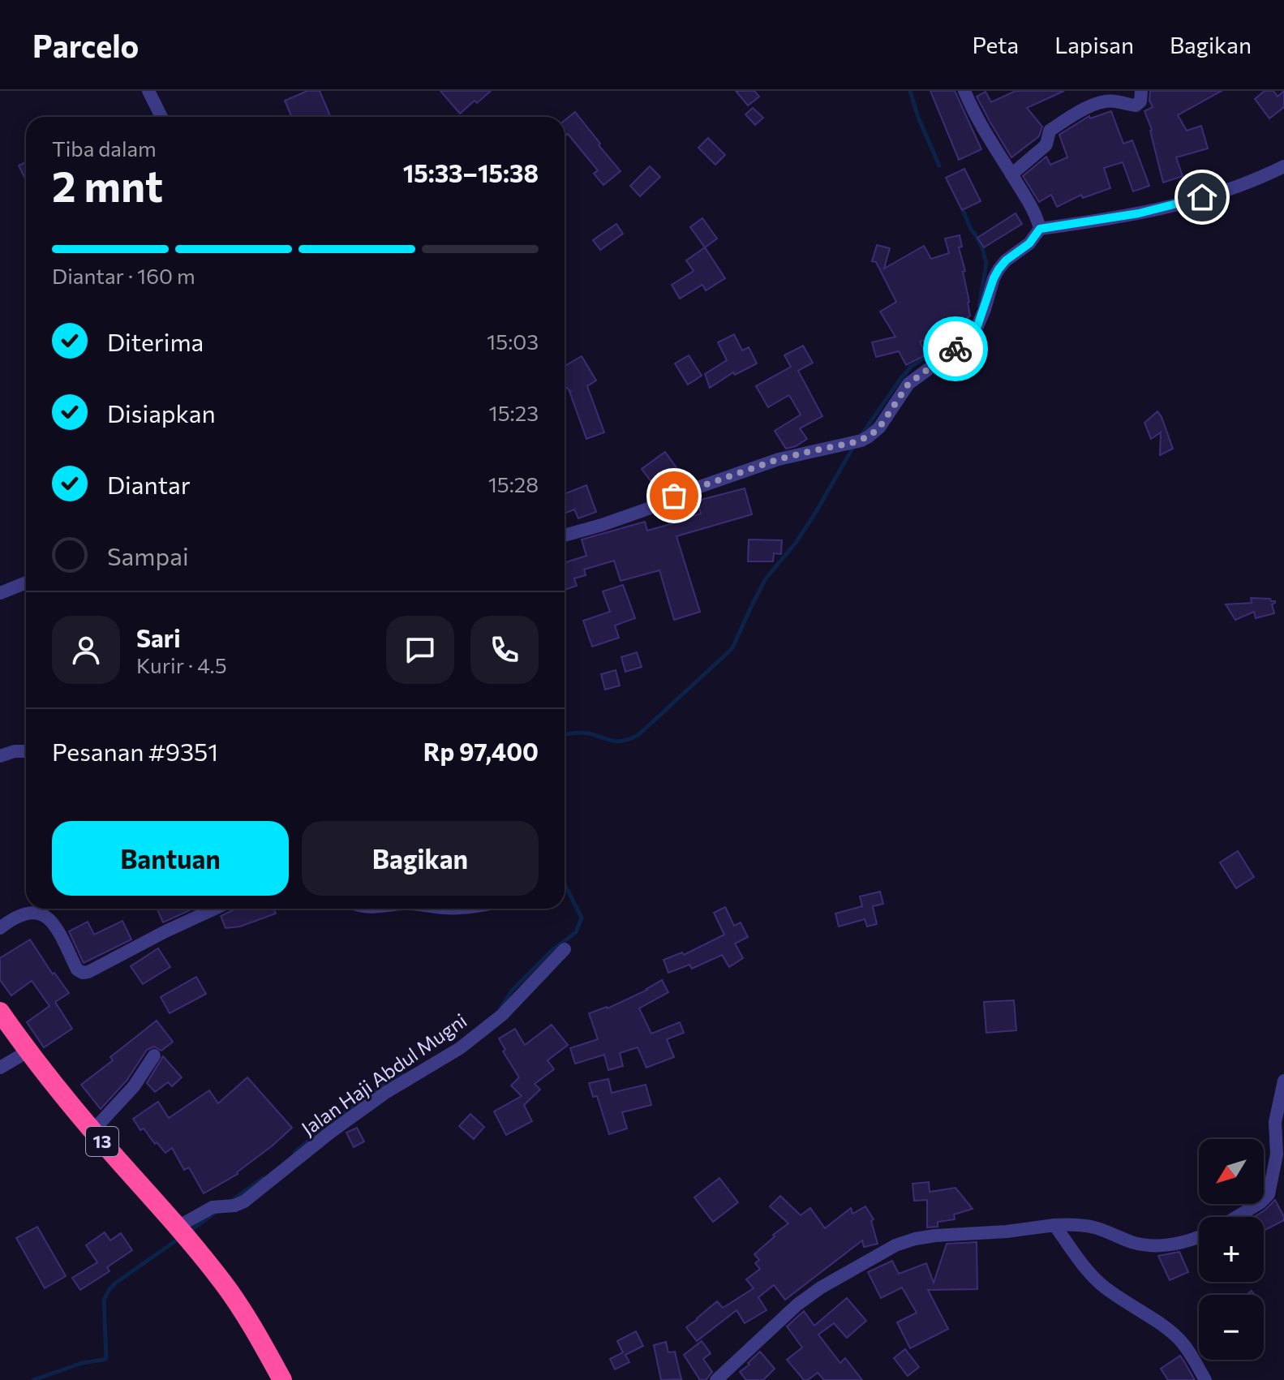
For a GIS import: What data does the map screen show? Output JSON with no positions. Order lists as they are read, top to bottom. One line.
{"streets":{"highway":["13"],"street":["Jalan Haji Abdul Mugni"]},"crossings":[["Jalan Haji Abdul Mugni","13"]],"north":"bottom left","page":{"header":"Parcelo","nav":["Peta","Lapisan","Bagikan"],"heading":["2 mnt","Tiba dalam","15:33–15:38"],"panel":["Sari","Kurir · 4.5","Pesanan #9351","Rp 97,400"],"bar":"Diantar · 160 m","list":[["Diterima","15:03"],["Disiapkan","15:23"],["Diantar","15:28"],"Sampai"],"buttons":["Bantuan","Bagikan"],"map_buttons":["+","−"]}}
